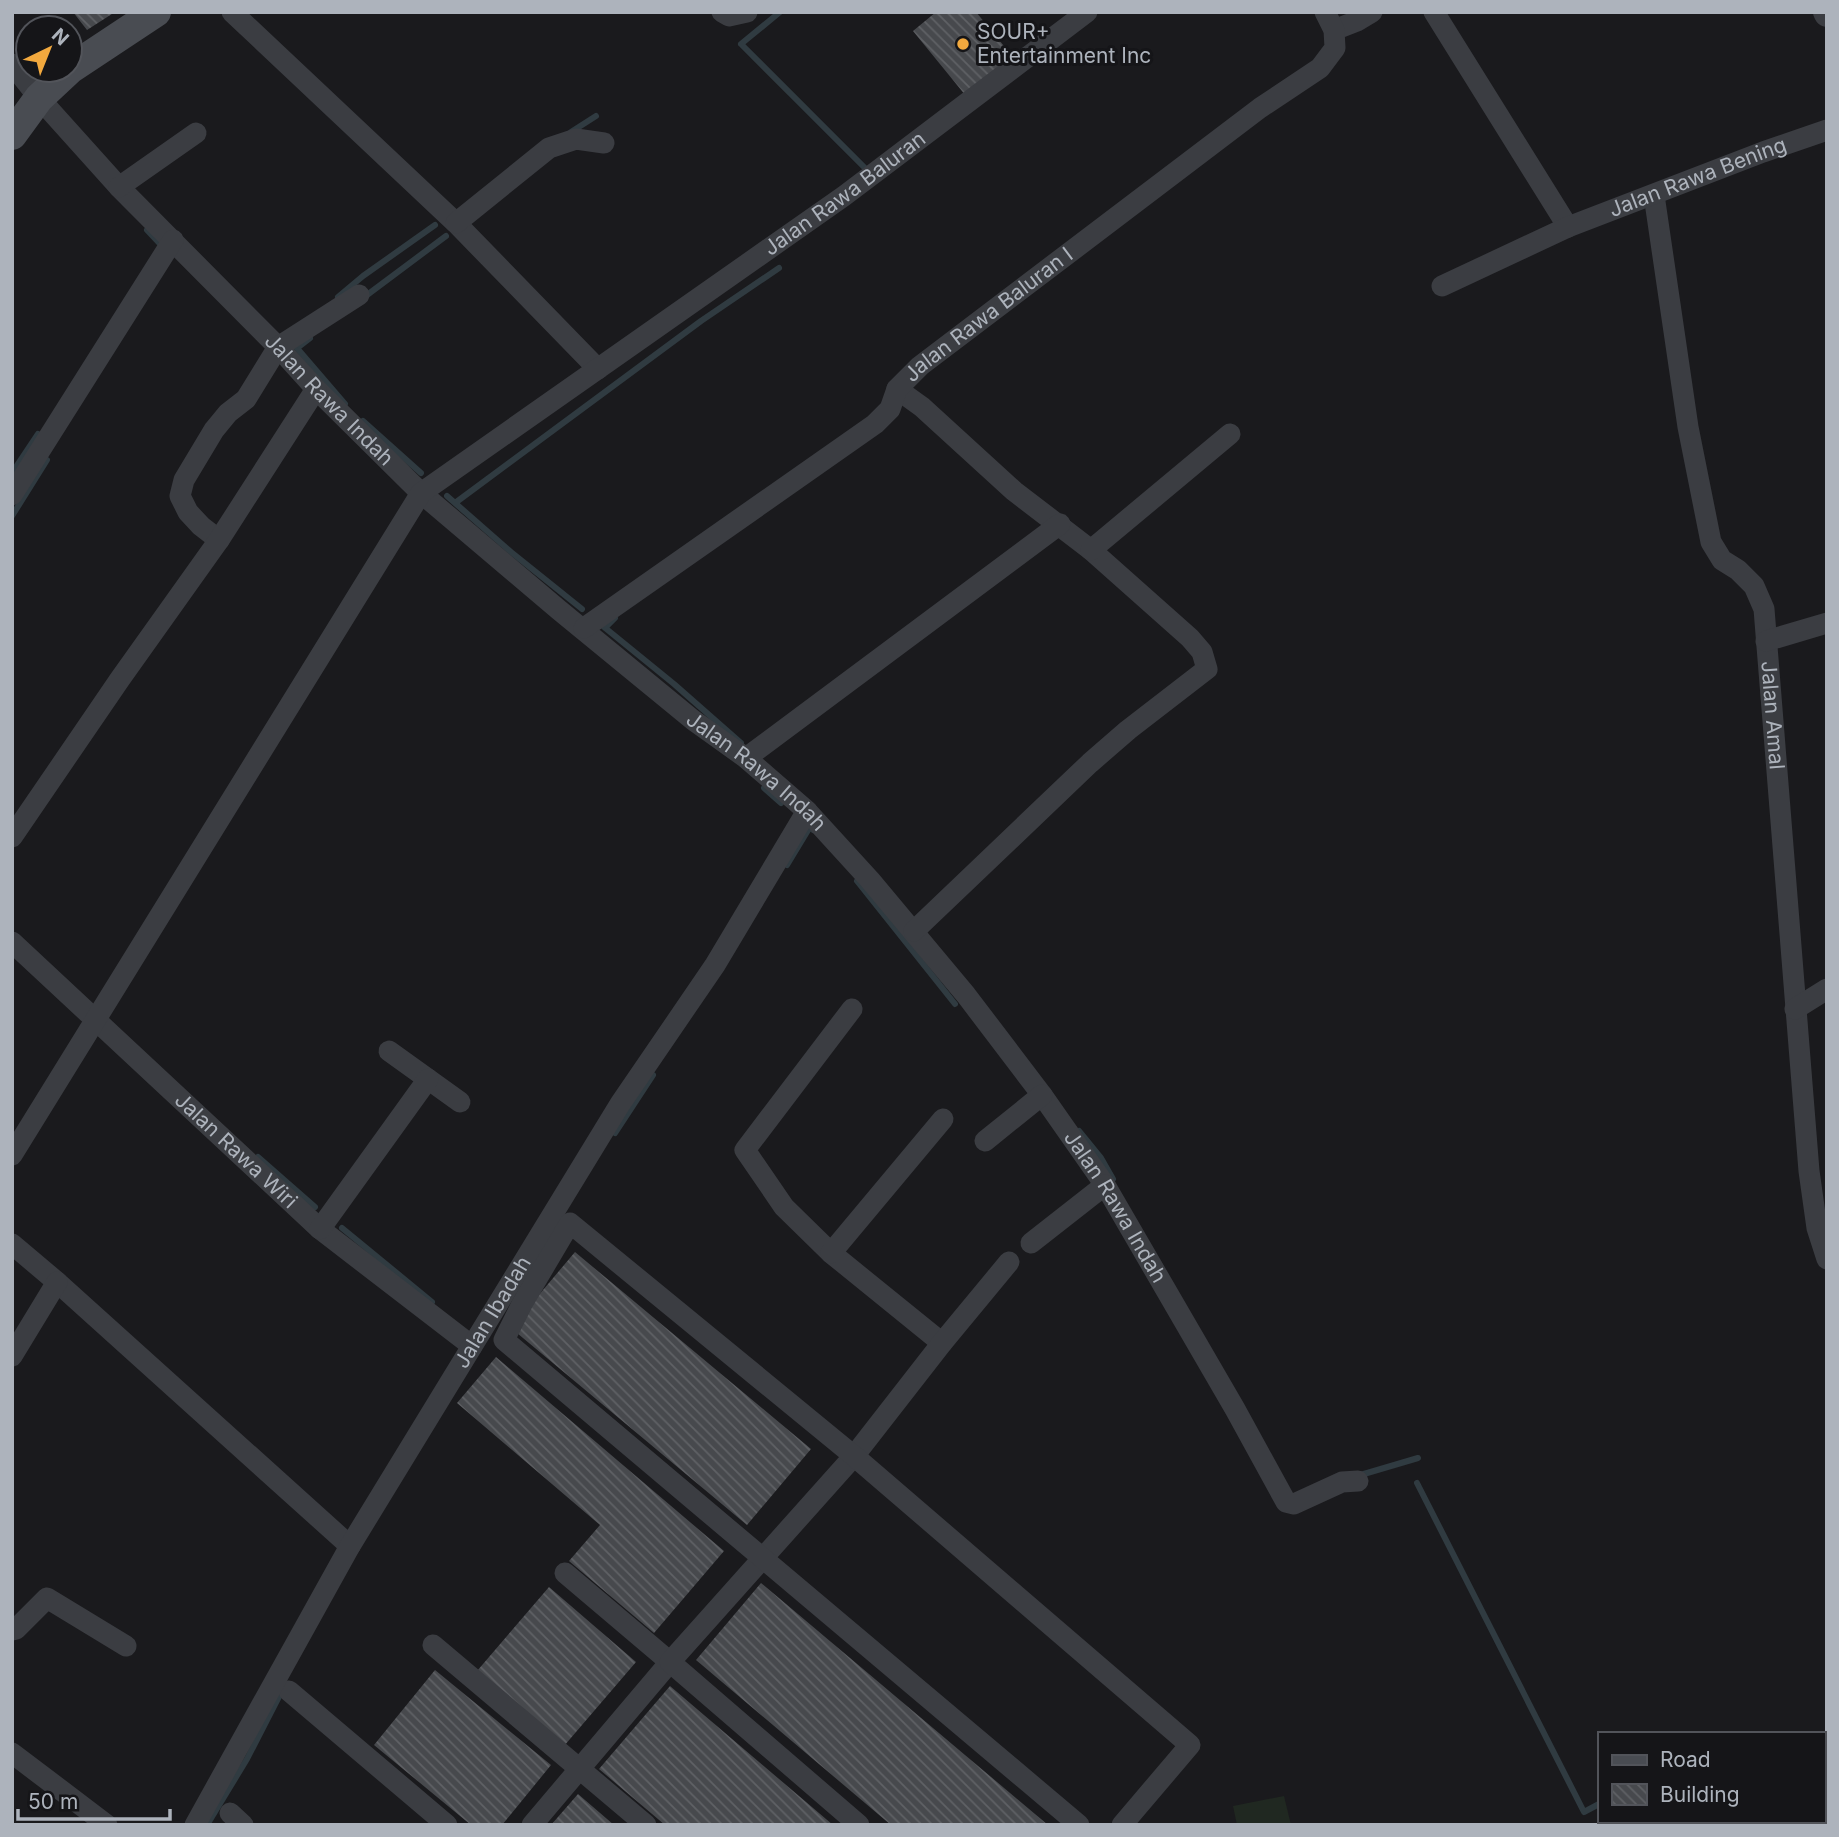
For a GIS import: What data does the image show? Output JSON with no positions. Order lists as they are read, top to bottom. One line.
{"streets":{"street":["Jalan Rawa Bening","Jalan Rawa Baluran","Jalan Rawa Baluran I","Jalan Rawa Indah","Jalan Amal","Jalan Rawa Wiri","Jalan Ibadah"]},"crossings":[["Jalan Rawa Bening","Jalan Amal"],["Jalan Rawa Baluran","Jalan Rawa Indah"],["Jalan Rawa Baluran I","Jalan Rawa Indah"],["Jalan Rawa Indah","Jalan Ibadah"],["Jalan Rawa Wiri","Jalan Ibadah"]],"places":["SOUR+ Entertainment Inc"],"legend":["Road","Building"],"scale_bar":"50 m","north":"top right"}
